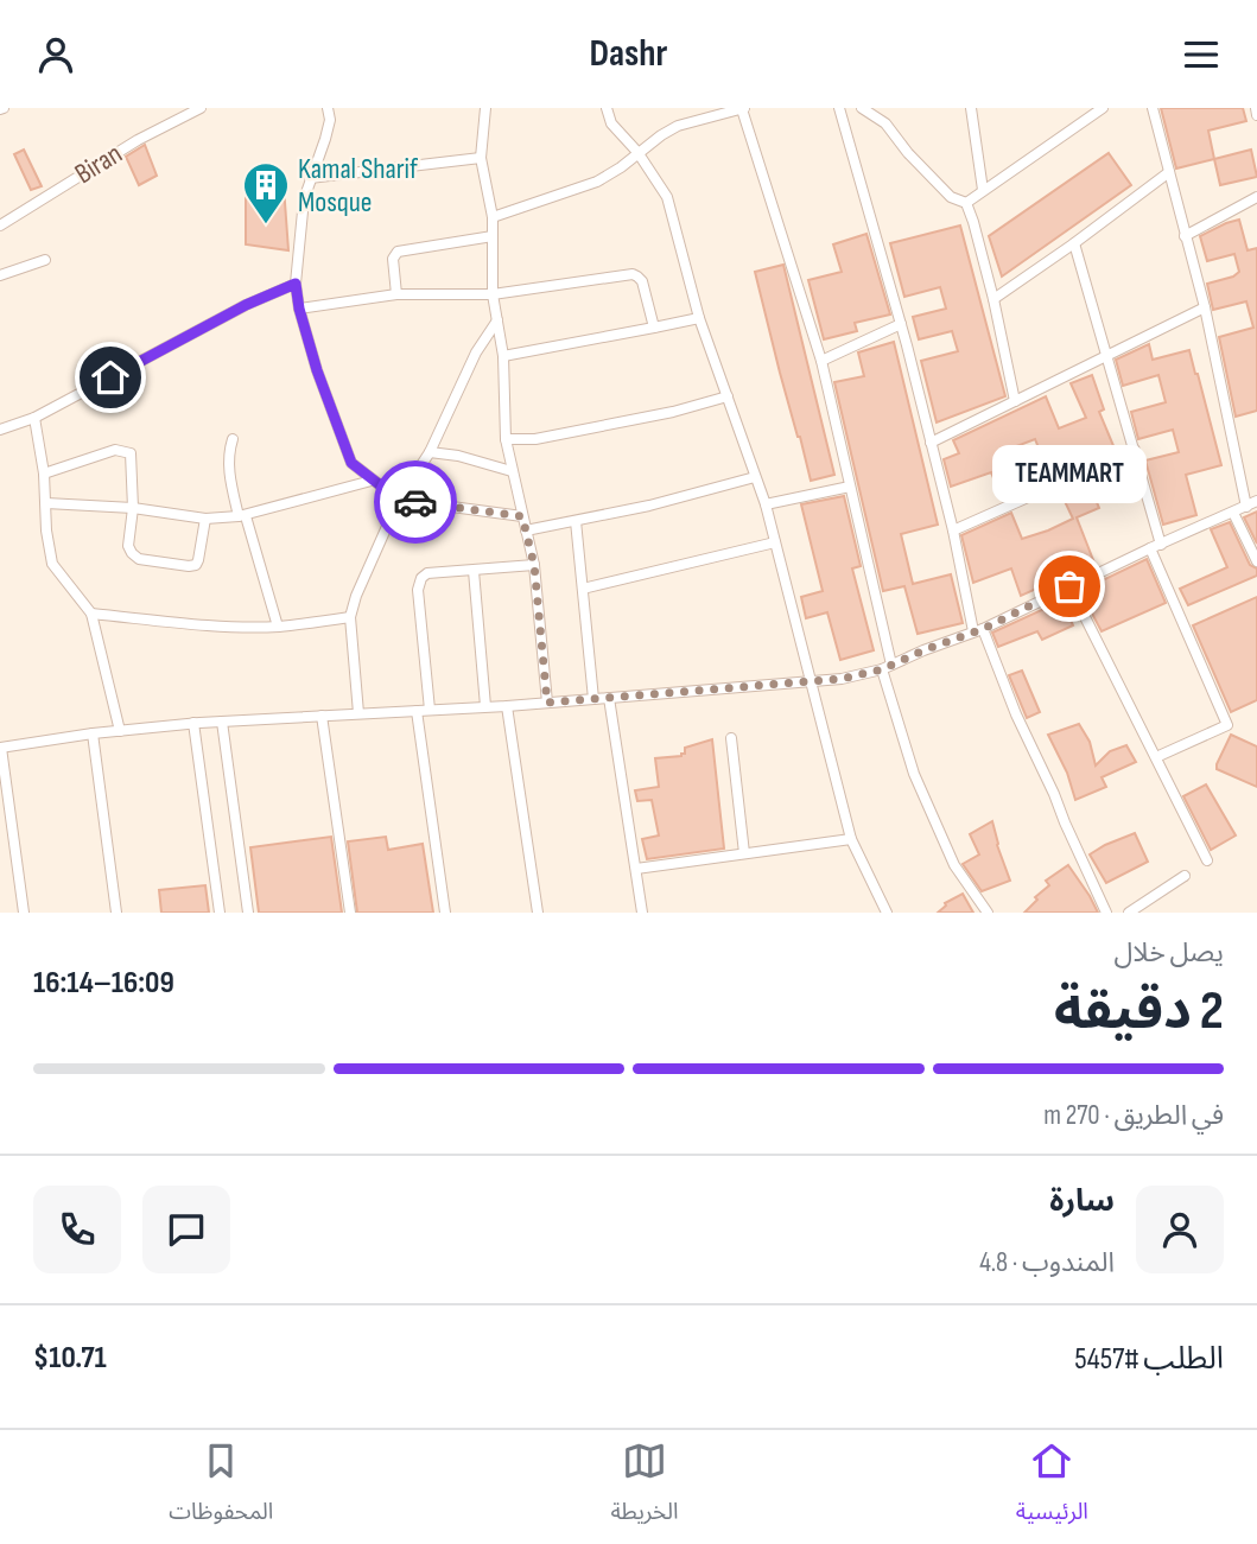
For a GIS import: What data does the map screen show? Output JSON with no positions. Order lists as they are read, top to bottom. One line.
{"streets":{"street":["Biran"]},"places":{"building":["Kamal Sharif Mosque"],"other":["TEAMMART"]},"page":{"header":"Dashr","bubble":"TEAMMART","heading":["2 دقيقة","يصل خلال","16:09–16:14"],"panel":["سارة","المندوب · 4.8","الطلب #5457","$10.71"],"bar":"في الطريق · 270 m","tabs":["الرئيسية","الخريطة","المحفوظات"]}}
